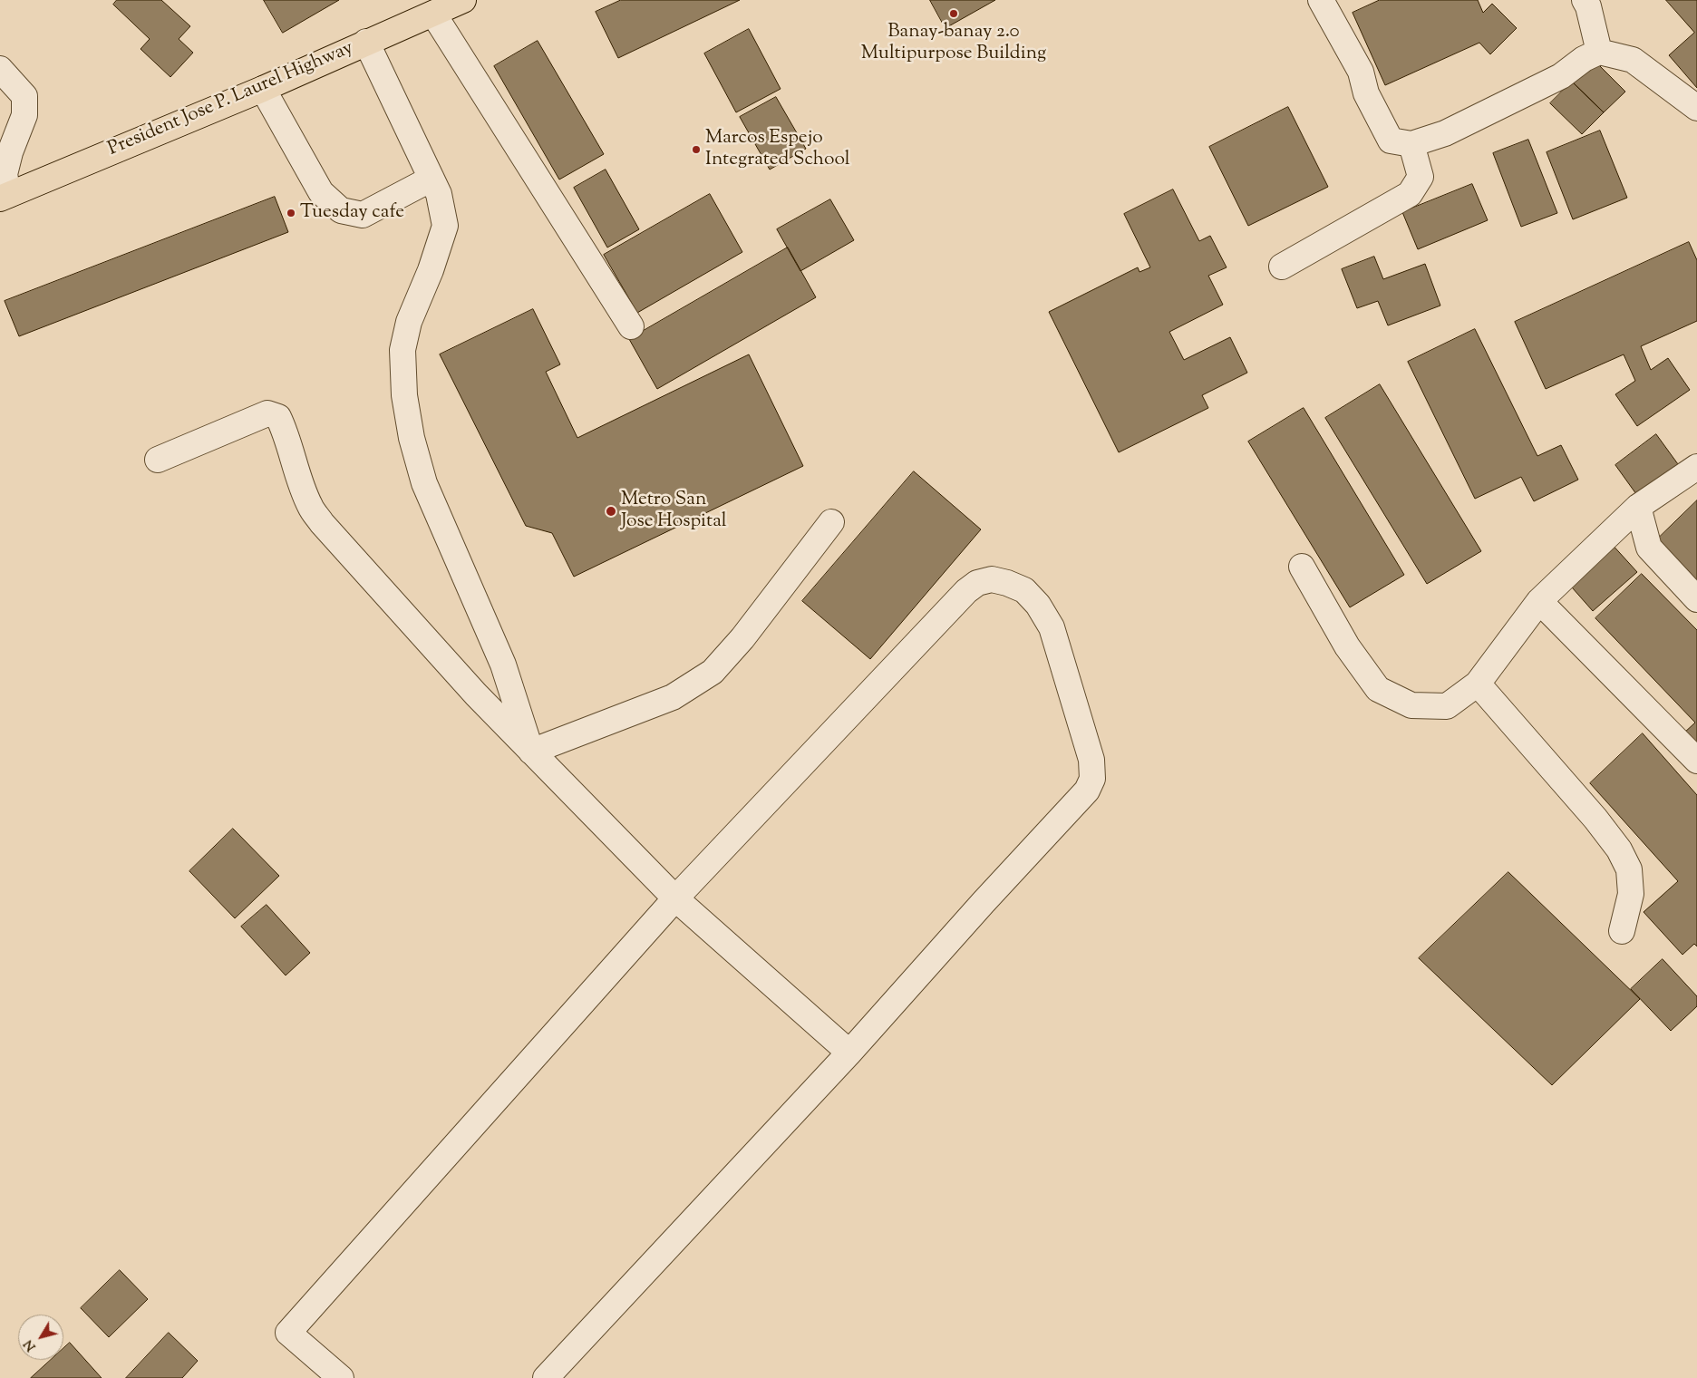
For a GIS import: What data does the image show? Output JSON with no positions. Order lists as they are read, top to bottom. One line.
{"streets":{"highway":["President Jose P. Laurel Highway"]},"places":["Banay-banay 2.0 Multipurpose Building","Marcos Espejo Integrated School","Tuesday cafe","Metro San Jose Hospital"],"north":"bottom left"}
